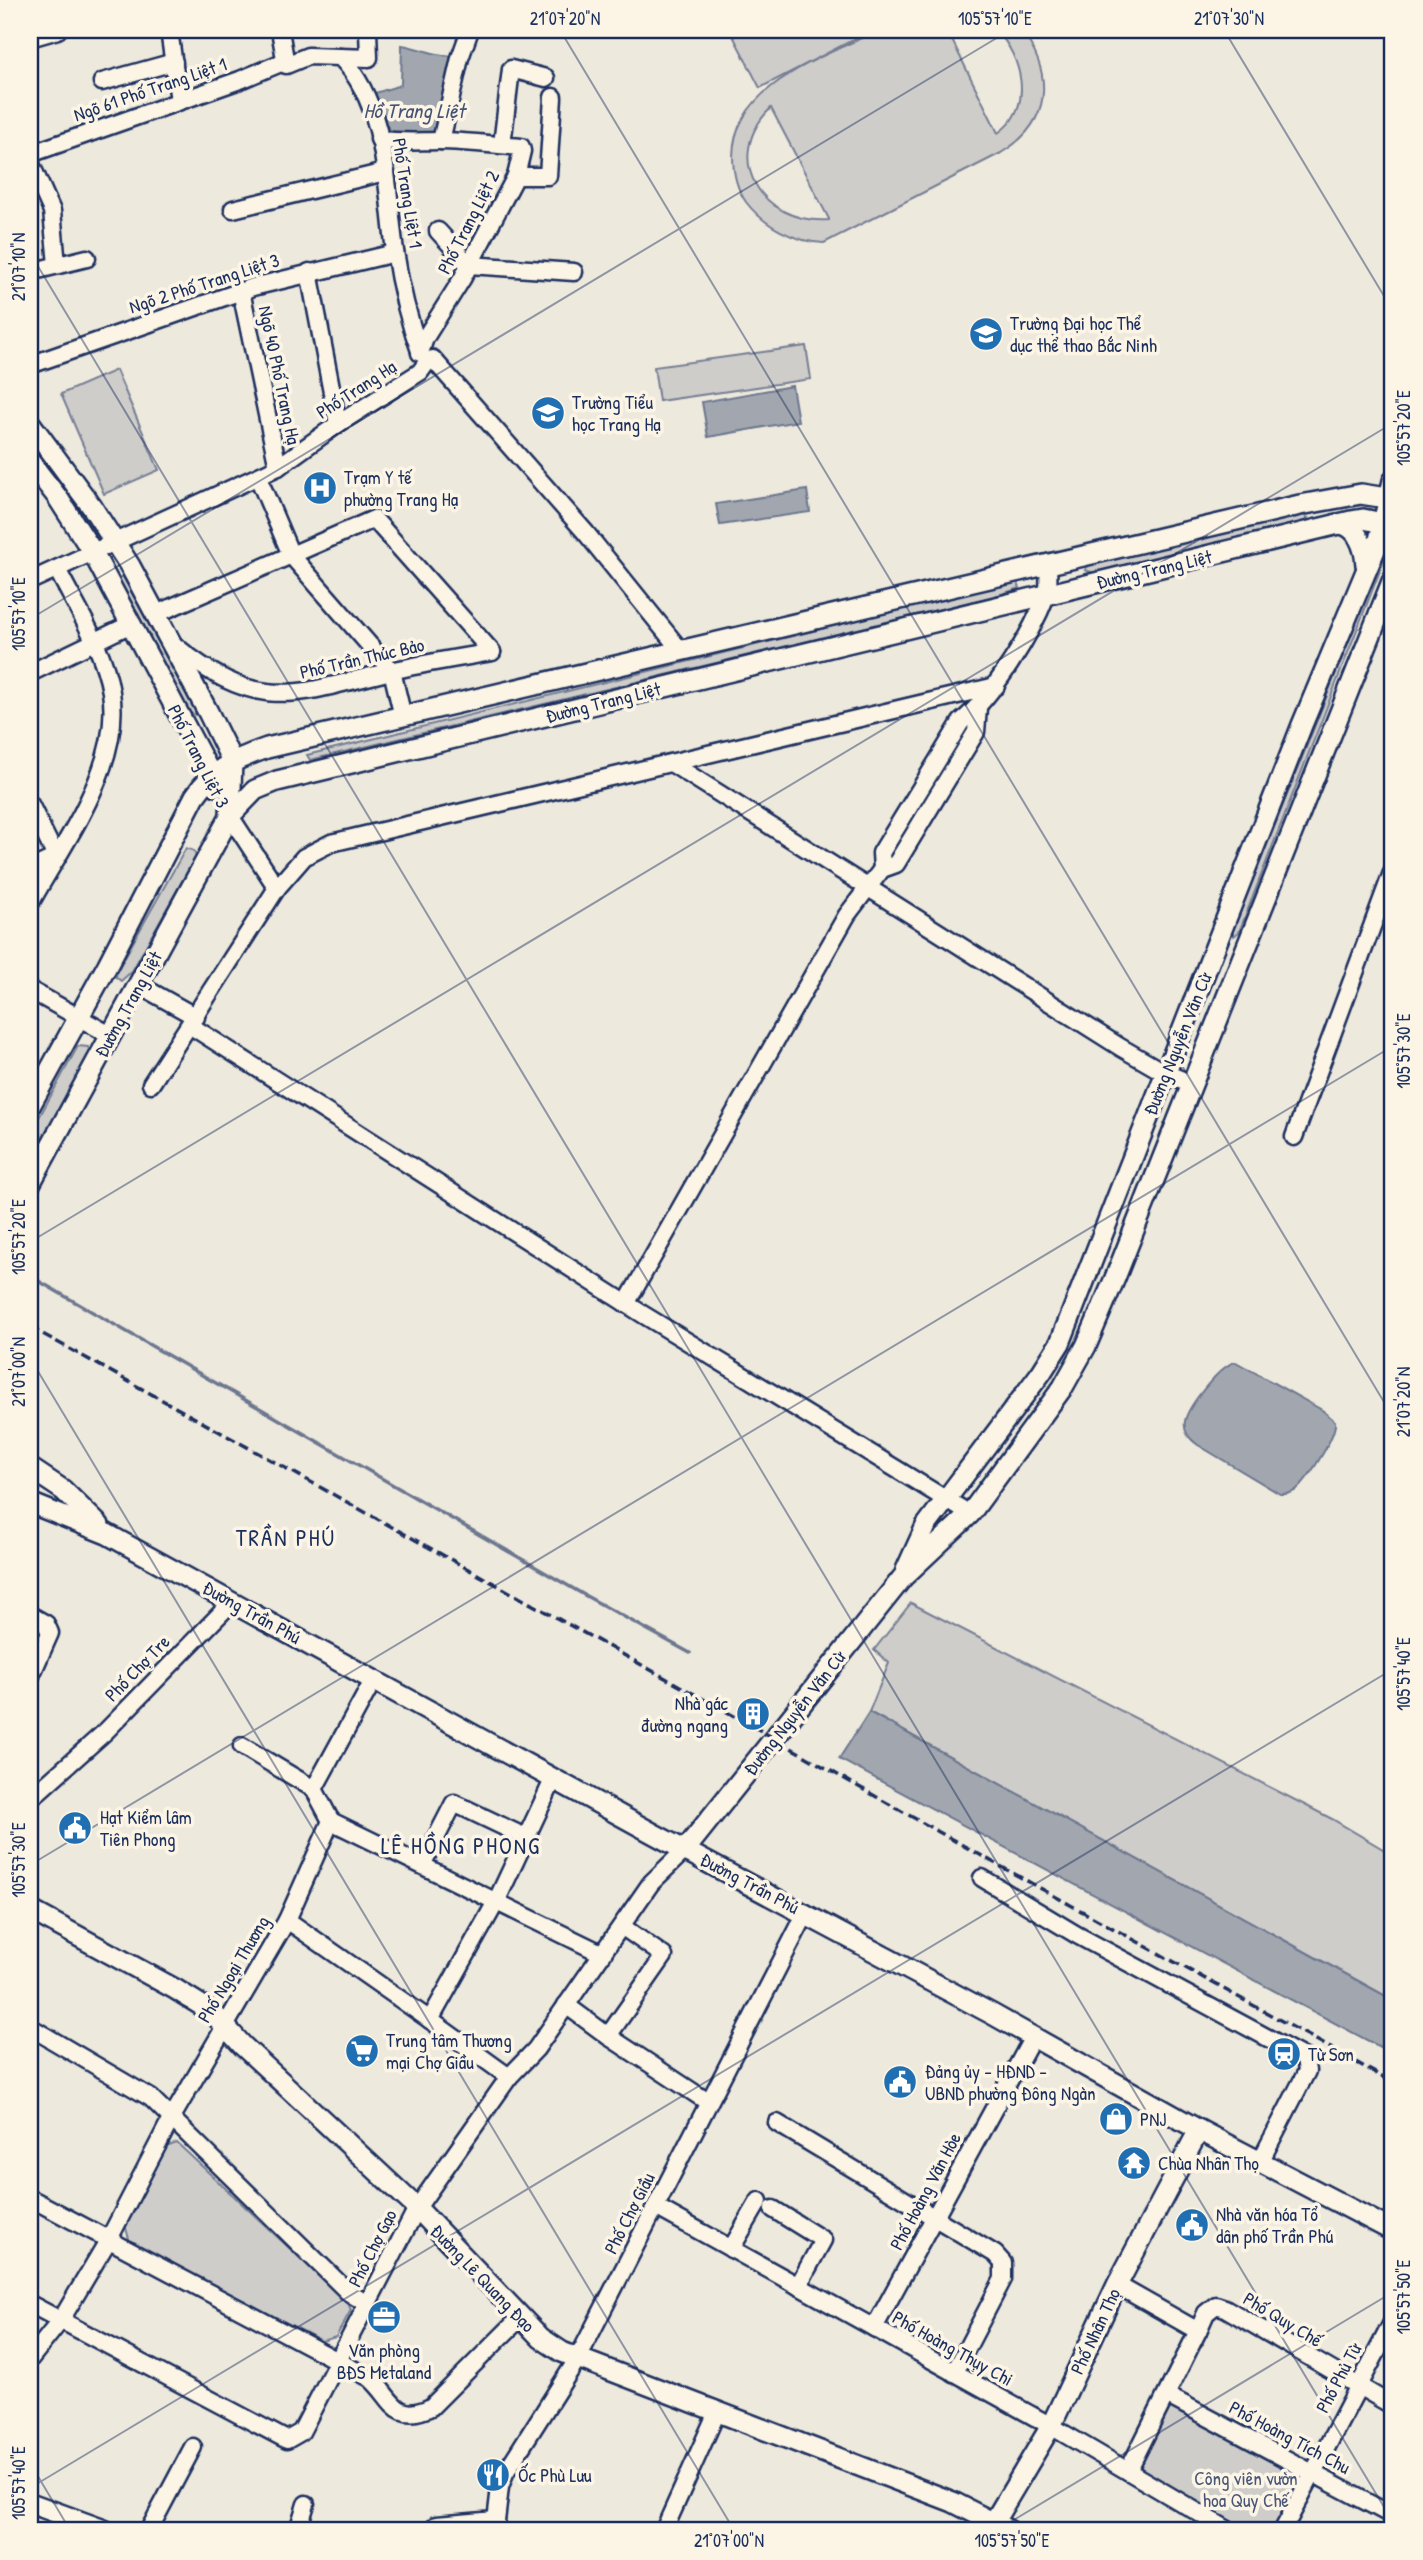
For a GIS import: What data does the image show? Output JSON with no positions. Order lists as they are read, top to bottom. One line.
{"streets":{"main road":["Đường Trang Liệt","Phố Trang Liệt 3","Đường Nguyễn Văn Cừ","Đường Trần Phú","Đường Lê Quang Đạo","Phố Nhân Thọ"],"street":["Ngõ 61 Phố Trang Liệt 1","Phố Trang Liệt 1","Phố Trang Liệt 2","Ngõ 2 Phố Trang Liệt 3","Ngõ 40 Phố Trang Hạ","Phố Trang Hạ","Phố Trần Thúc Bảo","Phố Chợ Tre","Phố Ngoại Thương","Phố Hoàng Văn Hòe","Phố Chợ Giầu","Phố Chợ Gạo","Phố Quy Chế","Phố Hoàng Thụy Chi","Phố Phủ Từ","Phố Hoàng Tích Chu"]},"crossings":[["Phố Trang Liệt 1","Phố Trang Liệt 2"],["Phố Trang Liệt 1","Ngõ 2 Phố Trang Liệt 3"],["Phố Trang Liệt 1","Phố Trang Hạ"],["Phố Trang Liệt 2","Phố Trang Hạ"],["Ngõ 2 Phố Trang Liệt 3","Ngõ 40 Phố Trang Hạ"],["Ngõ 40 Phố Trang Hạ","Phố Trang Hạ"],["Phố Trang Hạ","Phố Trang Liệt 3"],["Đường Trang Liệt","Phố Trang Liệt 3"],["Đường Trang Liệt","Đường Nguyễn Văn Cừ"],["Phố Trần Thúc Bảo","Phố Trang Liệt 3"],["Đường Nguyễn Văn Cừ","Đường Trần Phú"],["Đường Nguyễn Văn Cừ","Phố Chợ Gạo"],["Đường Trần Phú","Phố Chợ Tre"],["Đường Trần Phú","Phố Hoàng Văn Hòe"],["Đường Trần Phú","Phố Chợ Giầu"],["Đường Trần Phú","Phố Chợ Gạo"],["Đường Trần Phú","Phố Nhân Thọ"],["Phố Ngoại Thương","Phố Chợ Gạo"],["Phố Ngoại Thương","Đường Lê Quang Đạo"],["Phố Hoàng Văn Hòe","Phố Hoàng Thụy Chi"],["Phố Chợ Giầu","Đường Lê Quang Đạo"],["Phố Chợ Giầu","Phố Hoàng Thụy Chi"],["Phố Chợ Gạo","Đường Lê Quang Đạo"],["Đường Lê Quang Đạo","Phố Nhân Thọ"],["Phố Quy Chế","Phố Hoàng Thụy Chi"],["Phố Quy Chế","Phố Phủ Từ"],["Phố Quy Chế","Phố Hoàng Tích Chu"],["Phố Nhân Thọ","Phố Hoàng Thụy Chi"],["Phố Phủ Từ","Phố Hoàng Tích Chu"]],"districts":["TRẦN PHÚ","LÊ HỒNG PHONG"],"water":["Hồ Trang Liệt"],"parks":["Công viên vườn hoa Quy Chế"],"places":{"school or university":["Trường Đại học Thể dục thể thao Bắc Ninh","Trường Tiểu học Trang Hạ"],"hospital":["Trạm Y tế phường Trang Hạ"],"building":["Nhà gác đường ngang"],"public building":["Hạt Kiểm lâm Tiên Phong","Đảng ủy - HĐND - UBND phường Đông Ngàn","Nhà văn hóa Tổ dân phố Trần Phú"],"supermarket":["Trung tâm Thương mại Chợ Giầu"],"station":["Từ Sơn"],"shop":["PNJ"],"temple":["Chùa Nhân Thọ"],"office":["Văn phòng BĐS Metaland"],"restaurant":["Ốc Phù Lưu"]},"coordinates":["21°07'20\"N","105°57'10\"E","21°07'30\"N","21°07'10\"N","105°57'20\"E","105°57'30\"E","21°07'00\"N","105°57'40\"E","105°57'50\"E"]}
